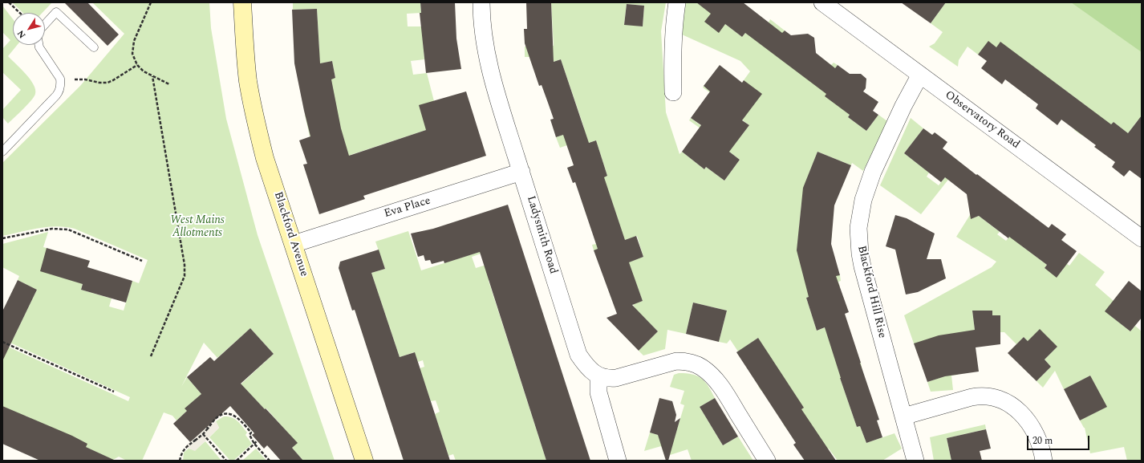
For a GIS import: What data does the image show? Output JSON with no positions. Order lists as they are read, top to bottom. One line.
{"streets":{"street":["Observatory Road","Eva Place","Blackford Avenue","Ladysmith Road","Blackford Hill Rise"]},"crossings":[["Observatory Road","Blackford Hill Rise"],["Eva Place","Blackford Avenue"],["Eva Place","Ladysmith Road"]],"parks":["West Mains Allotments"],"scale_bar":"20 m","north":"bottom left"}
